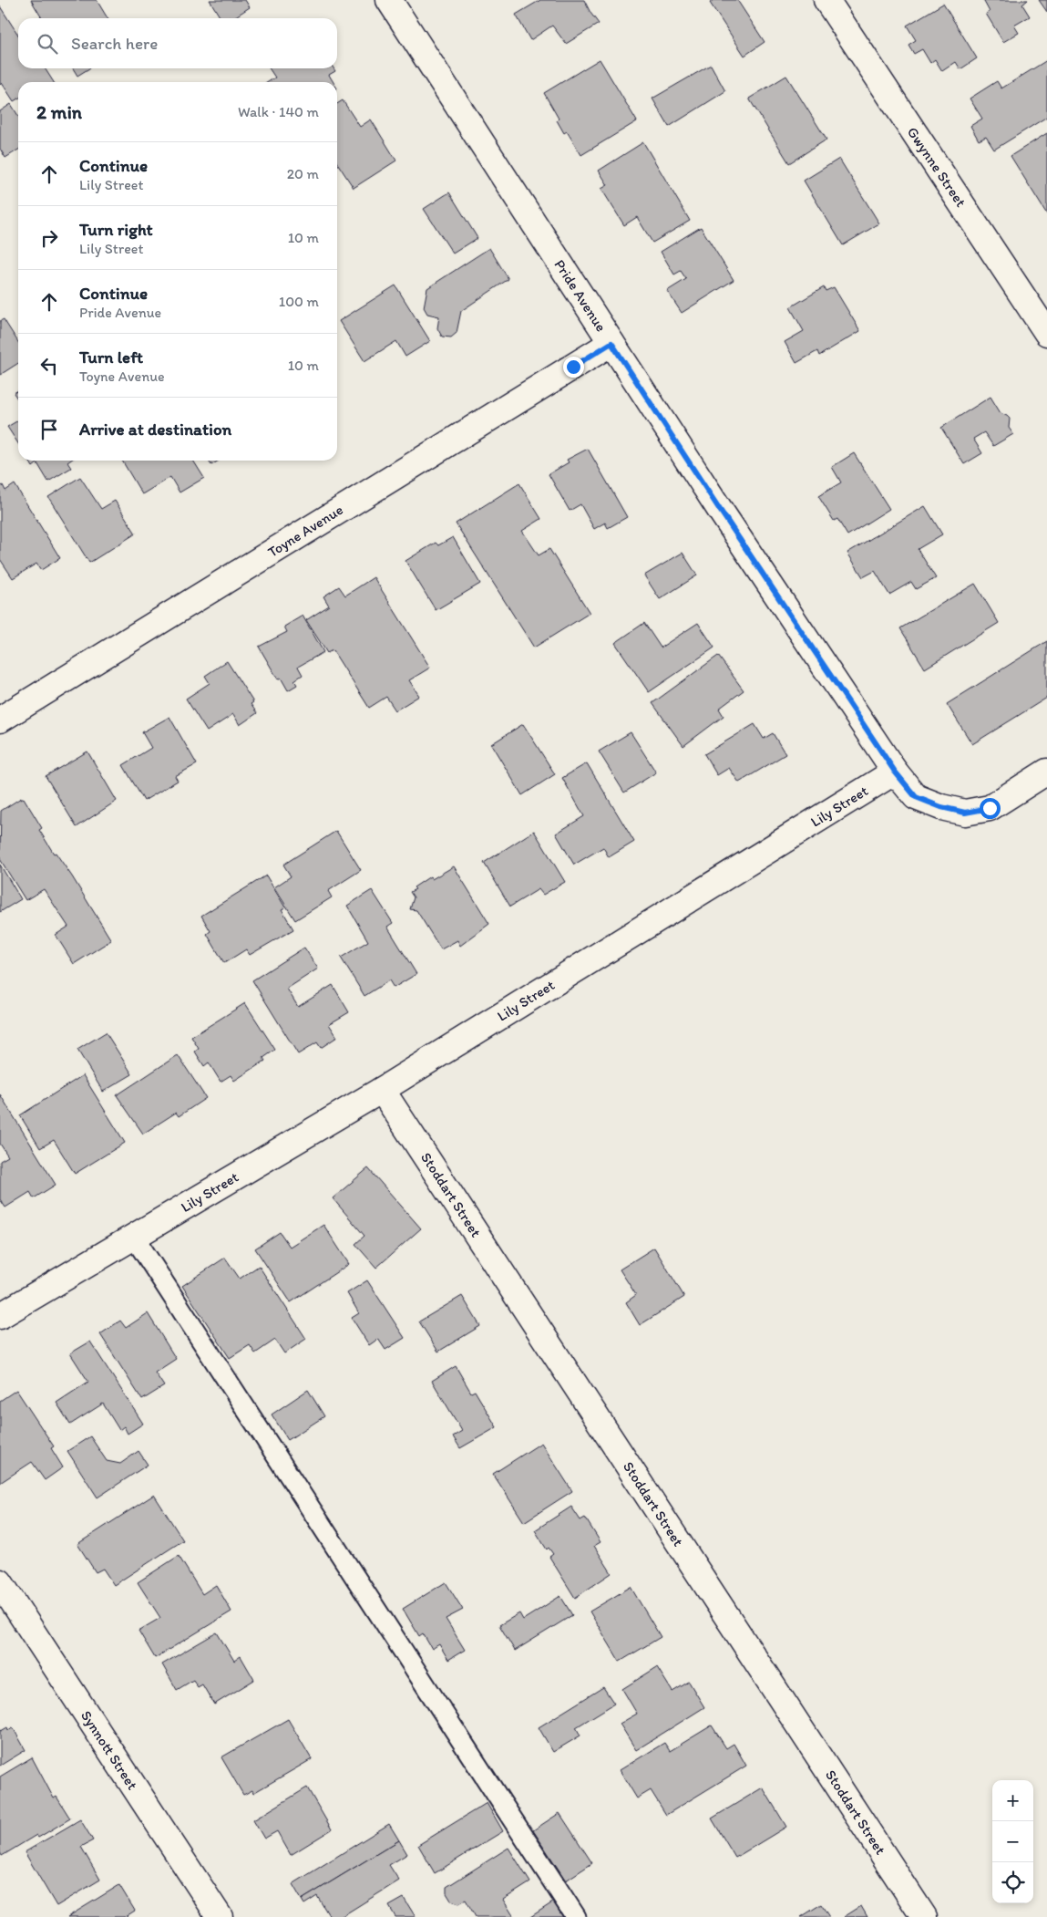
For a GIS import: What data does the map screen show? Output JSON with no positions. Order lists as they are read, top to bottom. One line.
{"streets":{"street":["Gwynne Street","Pride Avenue","Toyne Avenue","Lily Street","Stoddart Street","Synnott Street"]},"crossings":[["Pride Avenue","Toyne Avenue"],["Pride Avenue","Lily Street"],["Lily Street","Stoddart Street"]],"page":{"search":"Search here","heading":["2 min","Walk · 140 m"],"list":[["Continue","Lily Street","20 m"],["Turn right","Lily Street","10 m"],["Continue","Pride Avenue","100 m"],["Turn left","Toyne Avenue","10 m"],"Arrive at destination"],"map_buttons":["+","−"]}}
